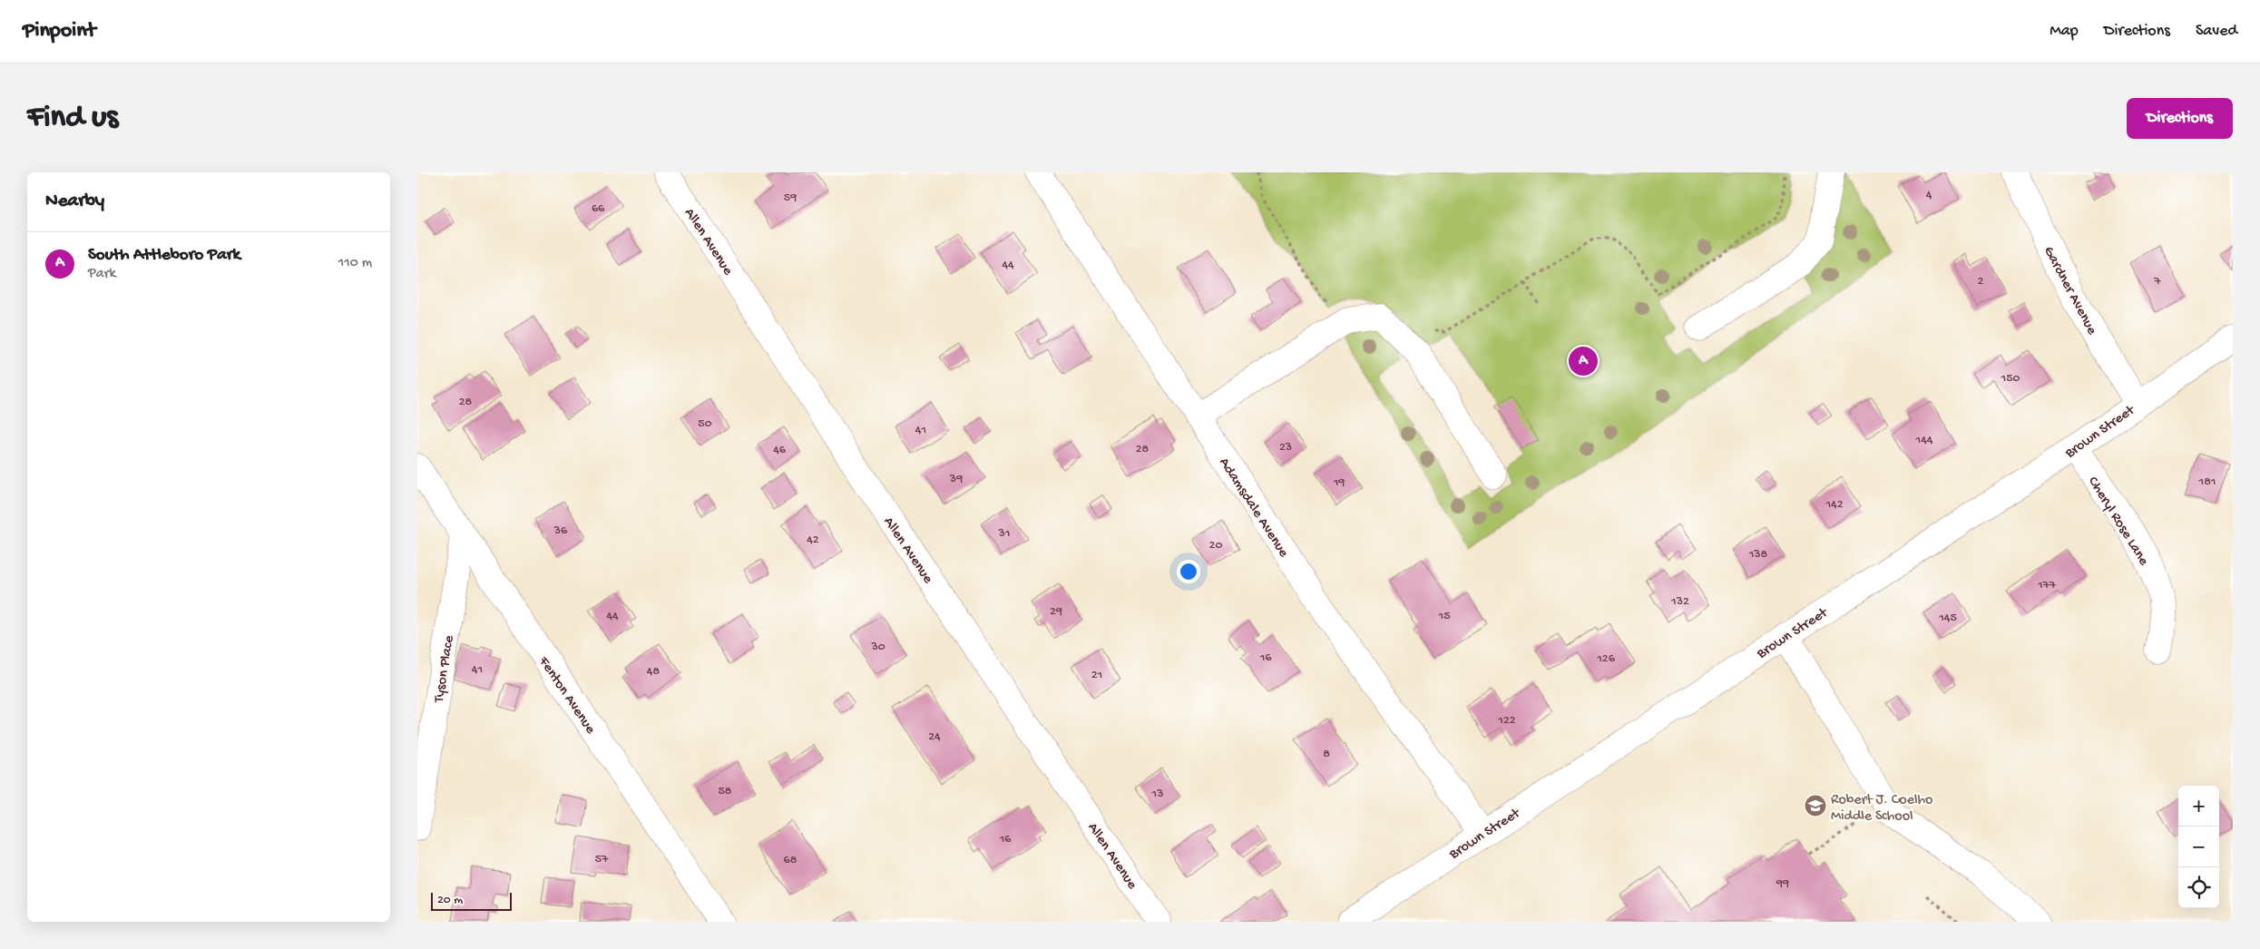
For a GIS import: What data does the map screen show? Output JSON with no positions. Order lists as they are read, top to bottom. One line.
{"streets":{"street":["Allen Avenue","Gardner Avenue","Brown Street","Adamsdale Avenue","Cheryl Rose Lane","Tyson Place","Fenton Avenue"]},"crossings":[["Gardner Avenue","Brown Street"],["Brown Street","Adamsdale Avenue"],["Brown Street","Cheryl Rose Lane"],["Tyson Place","Fenton Avenue"]],"places":{"school or university":["Robert J. Coelho Middle School"]},"house_numbers":["4","59","66","44","2","7","150","28","50","41","144","23","28","46","39","181","19","142","36","31","42","20","138","177","132","29","44","15","145","30","16","126","41","48","21","122","24","8","58","13","16","57","68","99"],"scale_bar":"20 m","page":{"header":"Pinpoint","nav":["Map","Directions","Saved"],"buttons":"Directions","title":"Find us","heading":"Nearby","list":[{"mark":"A","name":"South Attleboro Park","note":"Park","value":"110 m"}],"pins":"A","map_buttons":["+","−"],"scale":"20 m"}}
